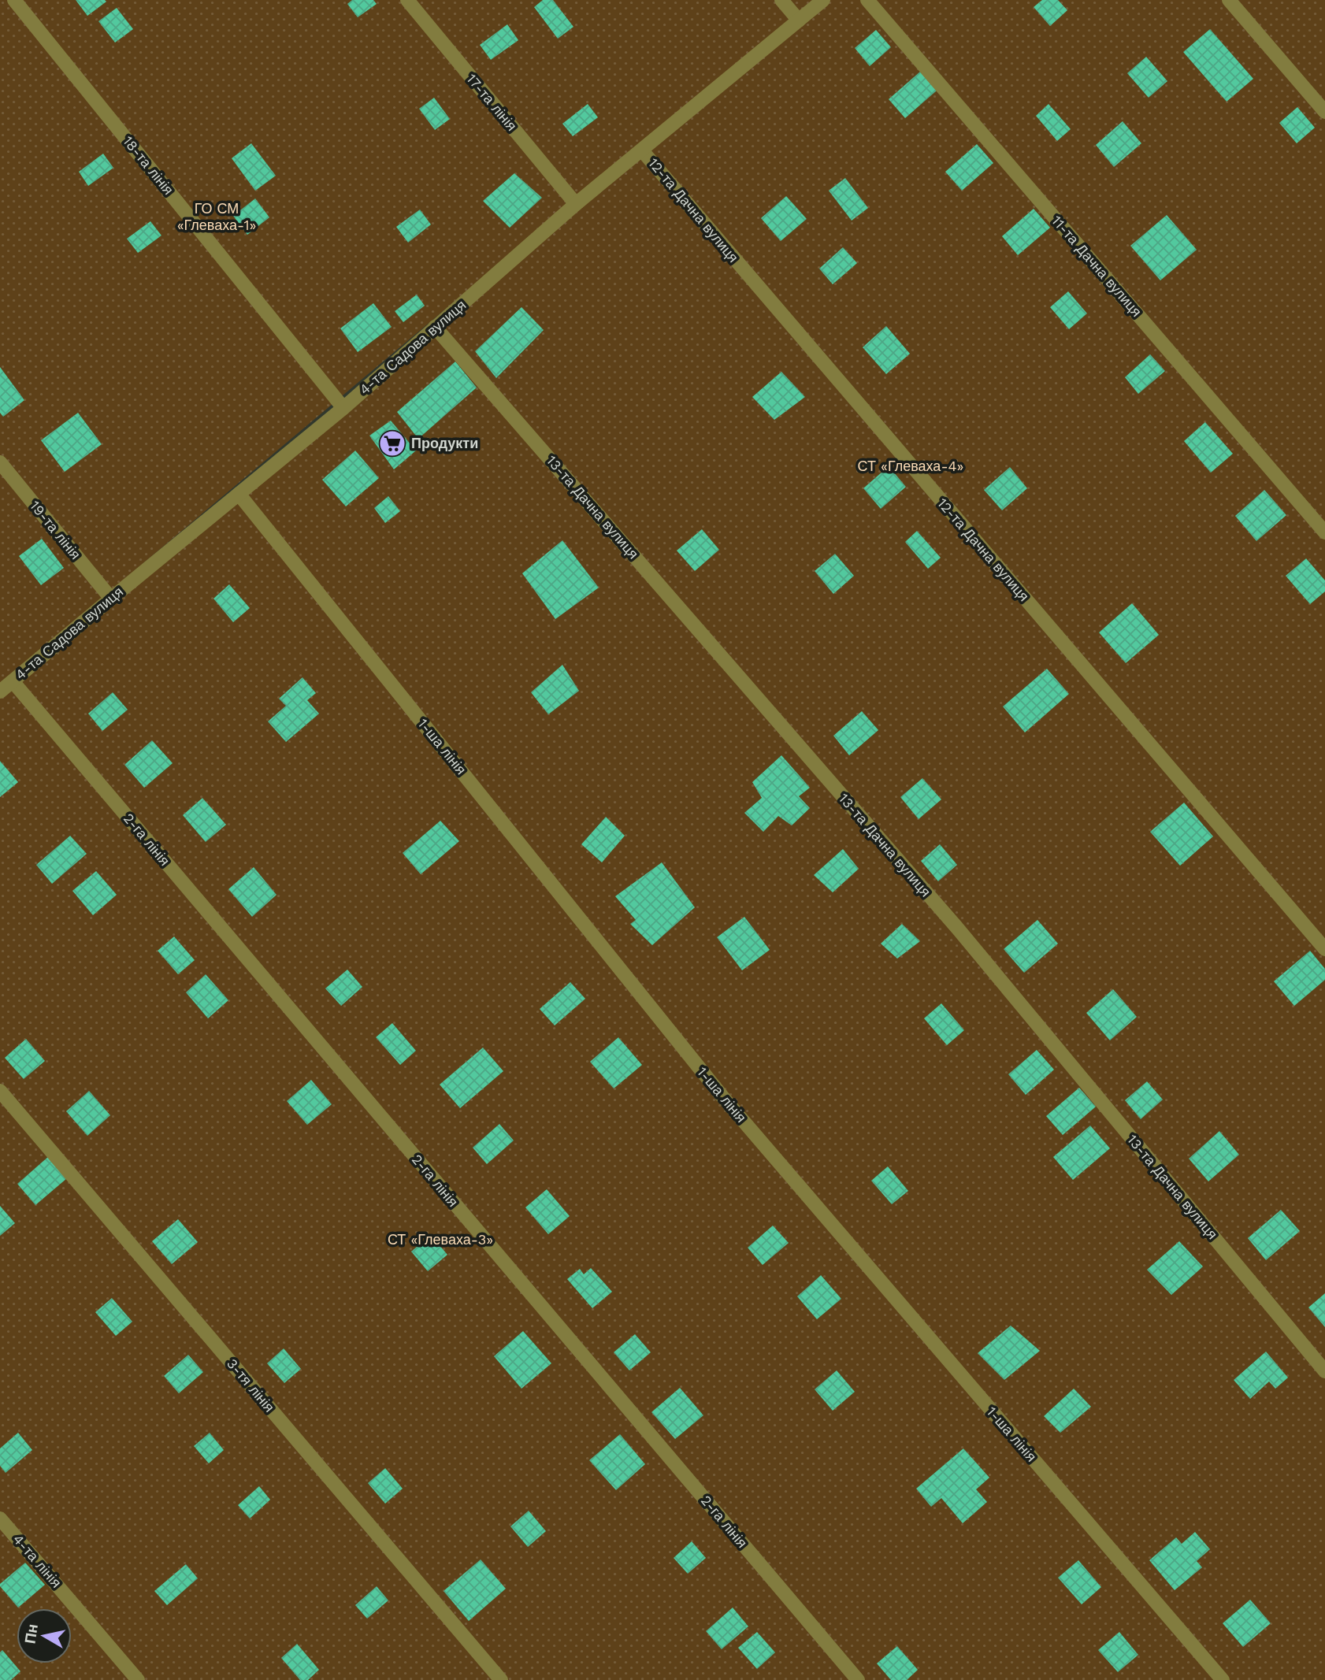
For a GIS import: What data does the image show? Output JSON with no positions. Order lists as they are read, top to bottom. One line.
{"streets":{"street":["17-та лінія","18-та лінія","12-та Дачна вулиця","11-та Дачна вулиця","4-та Садова вулиця","13-та Дачна вулиця","19-та лінія","1-ша лінія","2-га лінія","3-тя лінія","4-та лінія"]},"crossings":[["17-та лінія","4-та Садова вулиця"],["18-та лінія","4-та Садова вулиця"],["12-та Дачна вулиця","4-та Садова вулиця"],["4-та Садова вулиця","13-та Дачна вулиця"],["4-та Садова вулиця","19-та лінія"],["4-та Садова вулиця","1-ша лінія"],["4-та Садова вулиця","2-га лінія"]],"parks":["ГО СМ «Глеваха-1»","СТ «Глеваха-4»","СТ «Глеваха-3»"],"places":{"supermarket":["Продукти"]},"north":"left"}
